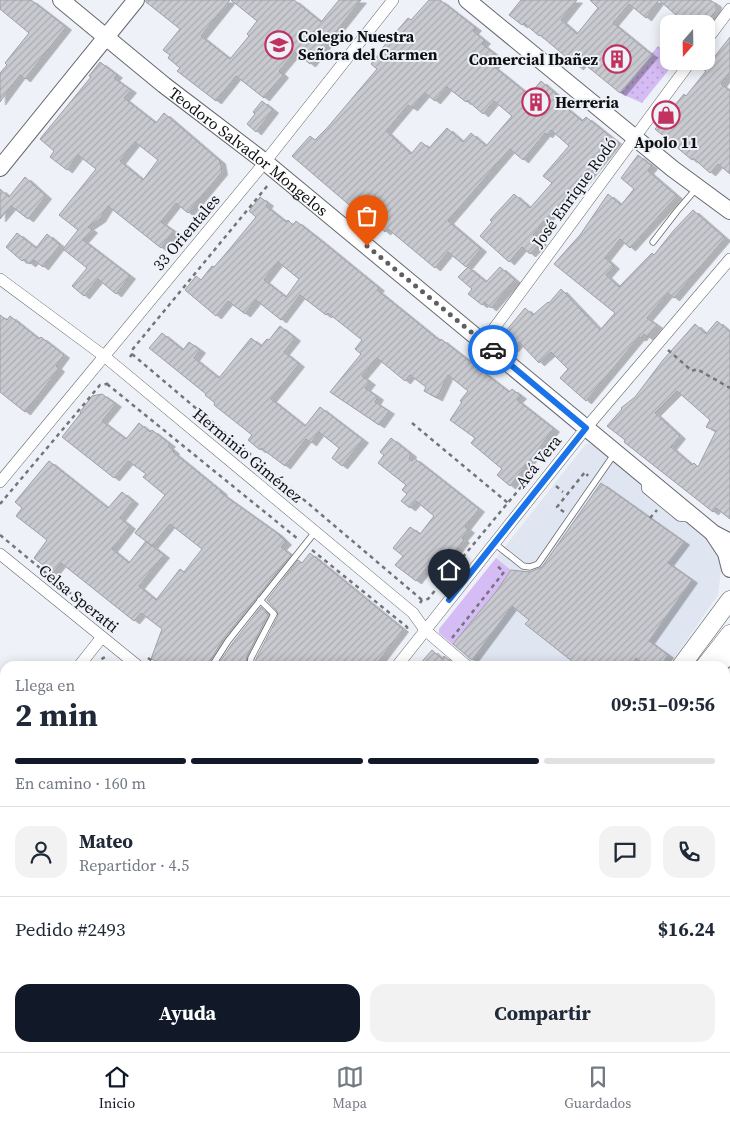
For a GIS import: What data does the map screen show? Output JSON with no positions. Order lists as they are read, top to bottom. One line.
{"streets":{"street":["Teodoro Salvador Mongelos","José Enrique Rodó","33 Orientales","Herminio Giménez","Acá Vera","Celsa Speratti"]},"crossings":[["Teodoro Salvador Mongelos","José Enrique Rodó"],["Teodoro Salvador Mongelos","33 Orientales"],["Teodoro Salvador Mongelos","Acá Vera"],["33 Orientales","Herminio Giménez"],["Herminio Giménez","Acá Vera"]],"places":{"school or university":["Colegio Nuestra Señora del Carmen"],"building":["Comercial Ibañez","Herreria"],"shop":["Apolo 11"]},"north":"bottom","page":{"heading":["2 min","Llega en","09:51–09:56"],"panel":["Mateo","Repartidor · 4.5","Pedido #2493","$16.24"],"bar":"En camino · 160 m","buttons":["Ayuda","Compartir"],"tabs":["Inicio","Mapa","Guardados"]}}
